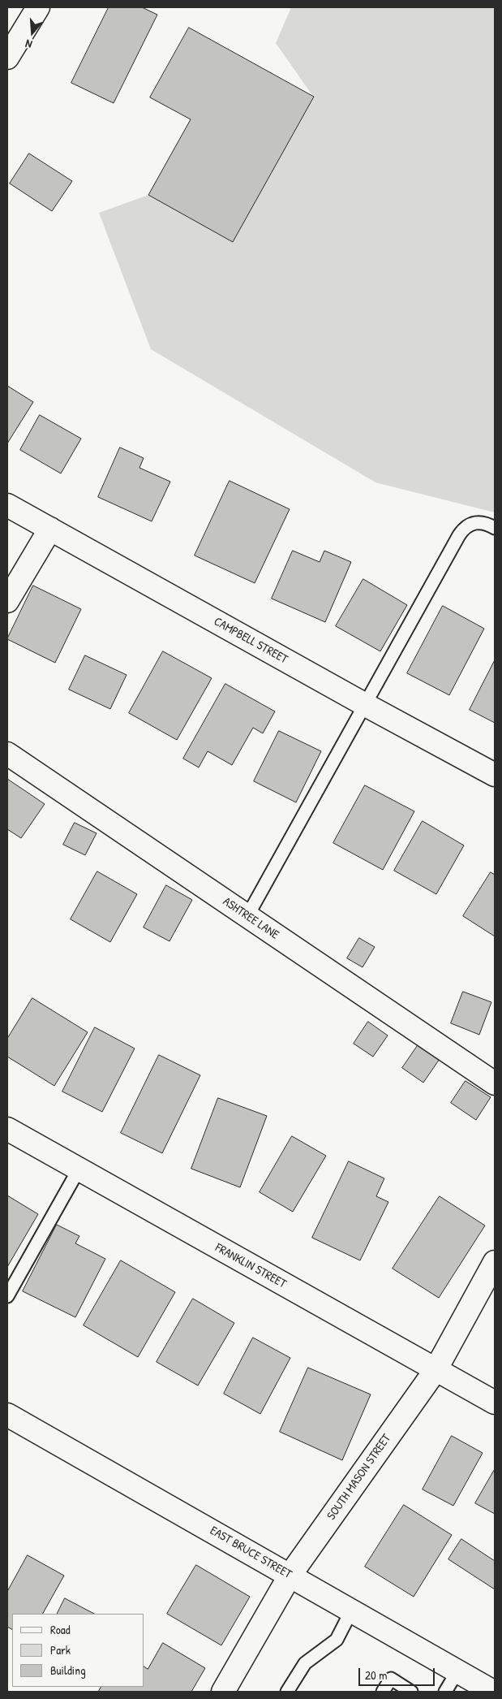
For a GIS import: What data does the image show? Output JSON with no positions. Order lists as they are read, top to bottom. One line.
{"streets":{"street":["CAMPBELL STREET","ASHTREE LANE","FRANKLIN STREET","SOUTH MASON STREET","EAST BRUCE STREET"]},"crossings":[["FRANKLIN STREET","SOUTH MASON STREET"],["SOUTH MASON STREET","EAST BRUCE STREET"]],"legend":["Road","Park","Building"],"scale_bar":"20 m","north":"bottom"}
